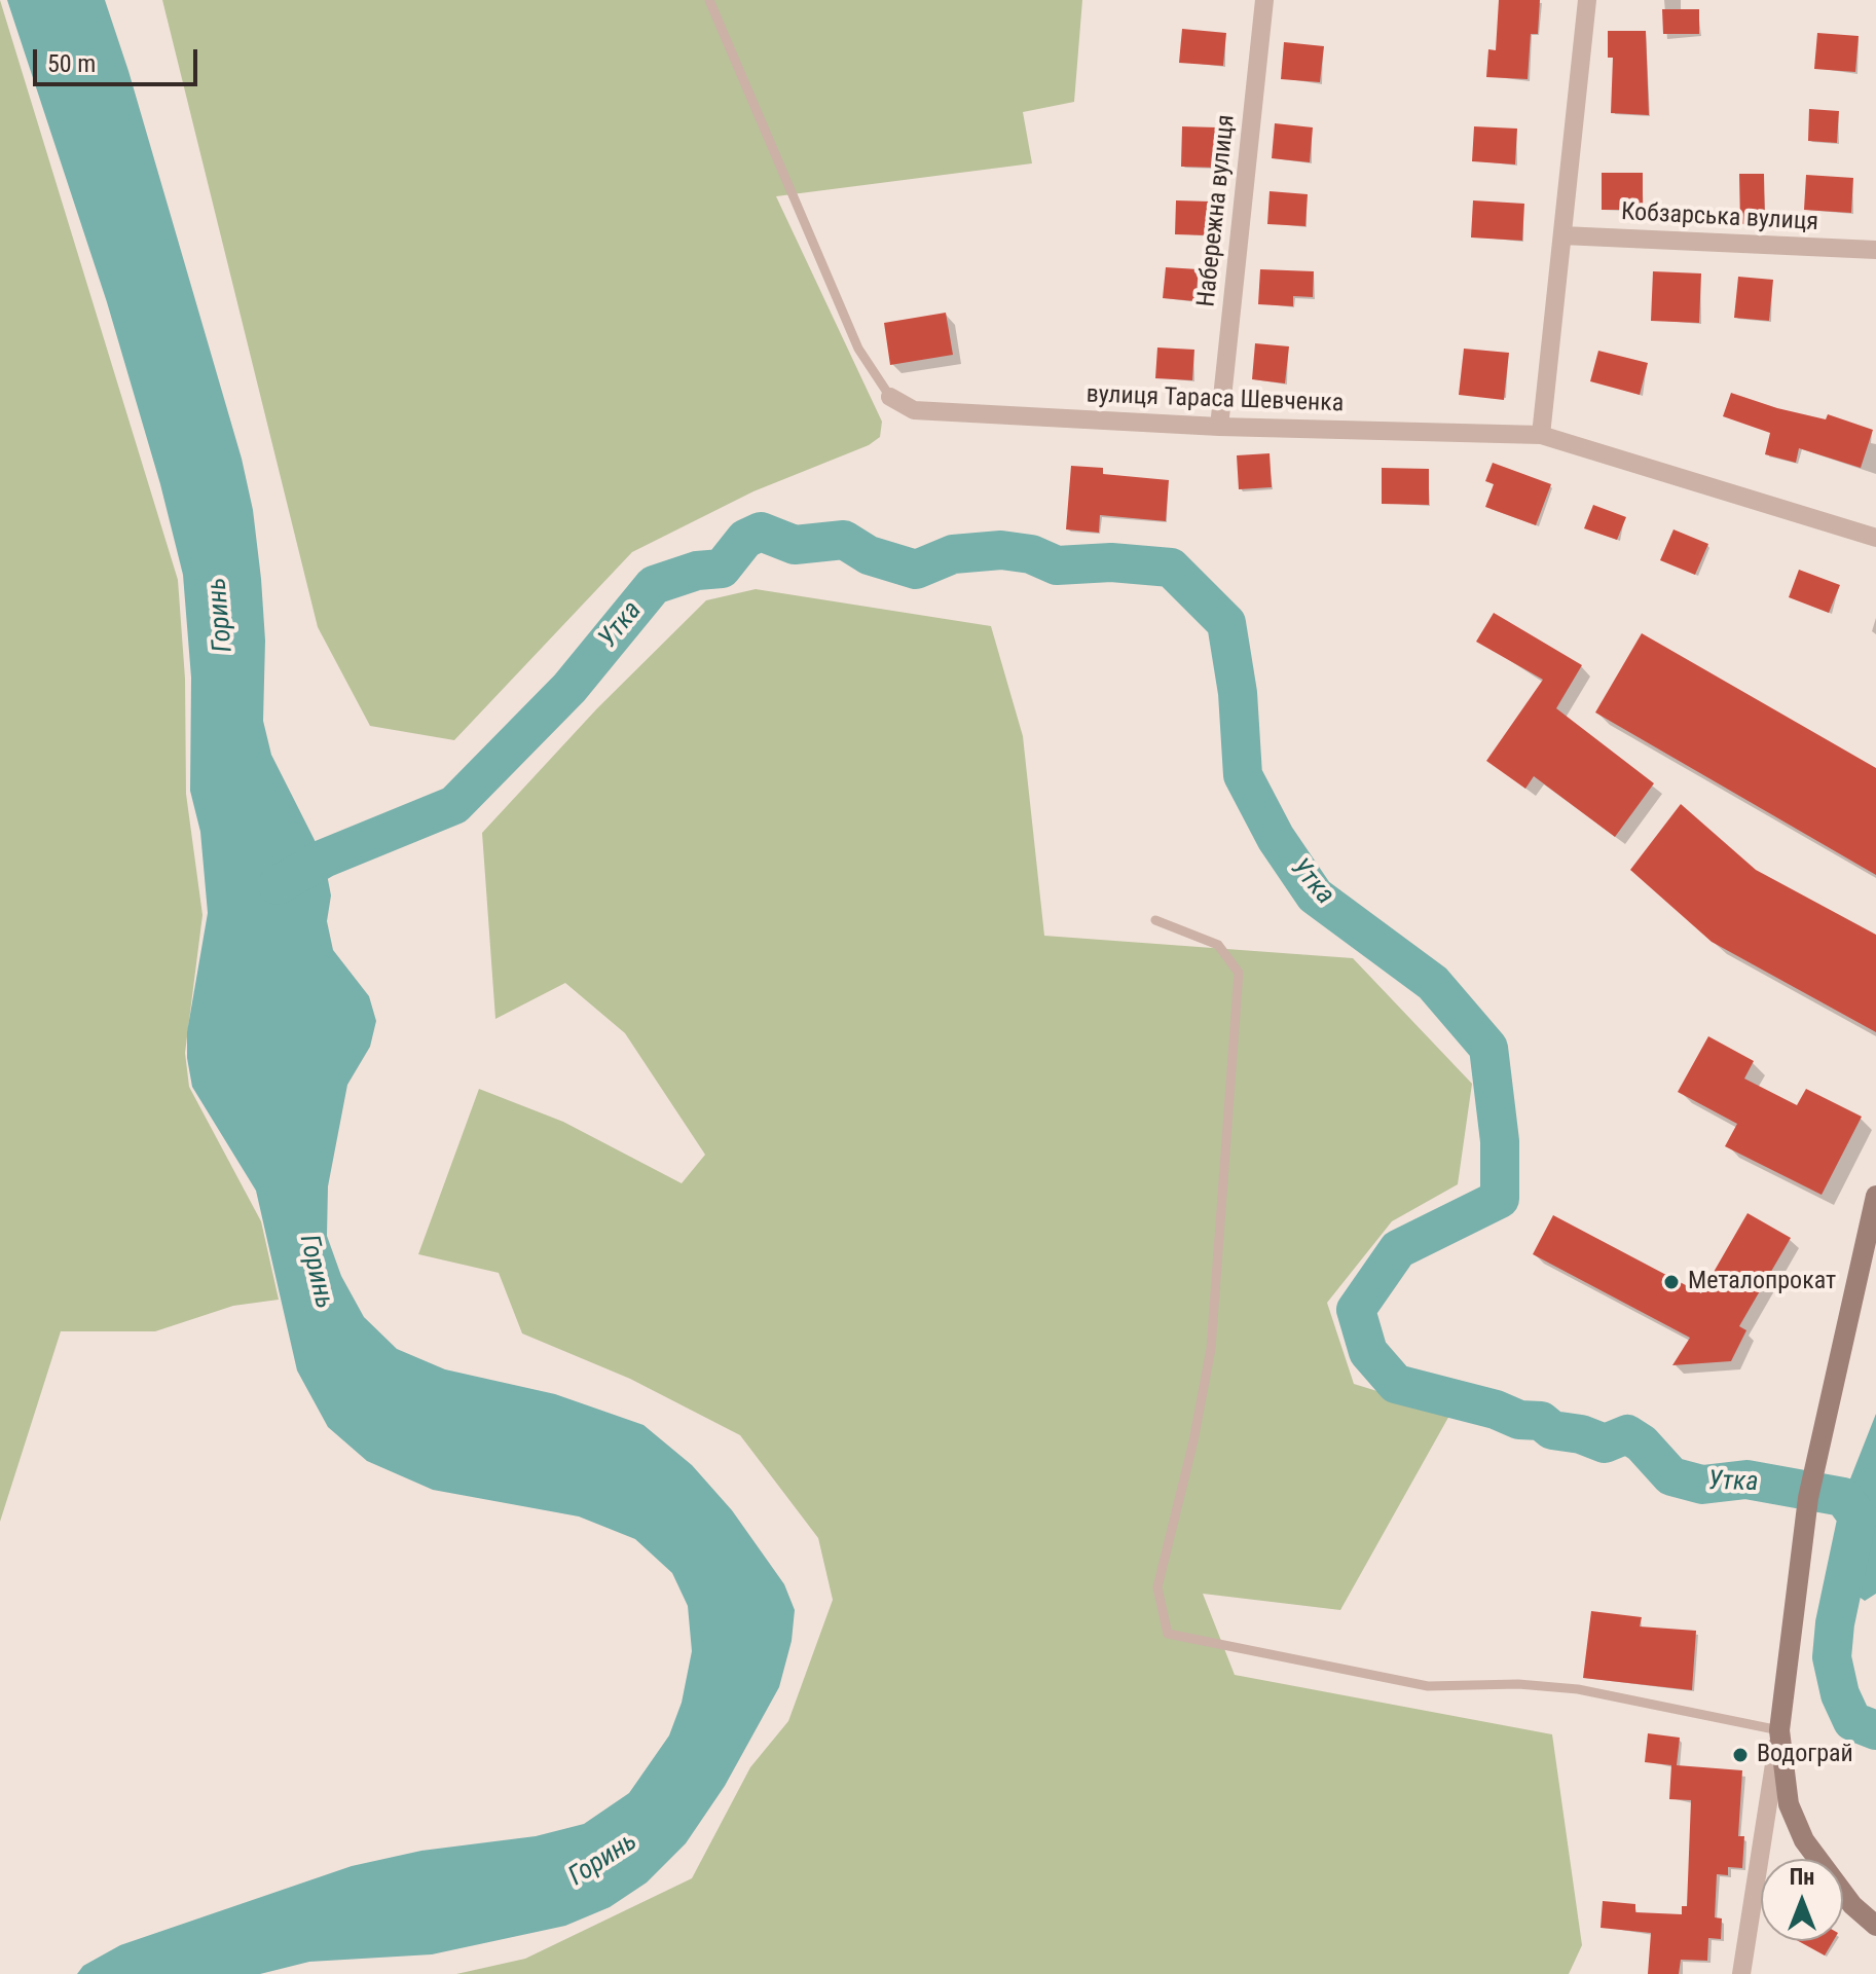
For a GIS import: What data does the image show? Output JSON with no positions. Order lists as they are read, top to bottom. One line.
{"streets":{"street":["Набережна вулиця","Кобзарська вулиця","вулиця Тараса Шевченка"]},"crossings":[["Набережна вулиця","вулиця Тараса Шевченка"]],"water":["Горинь","Утка"],"places":["Металопрокат","Водограй"],"scale_bar":"50 m","north":"top"}
